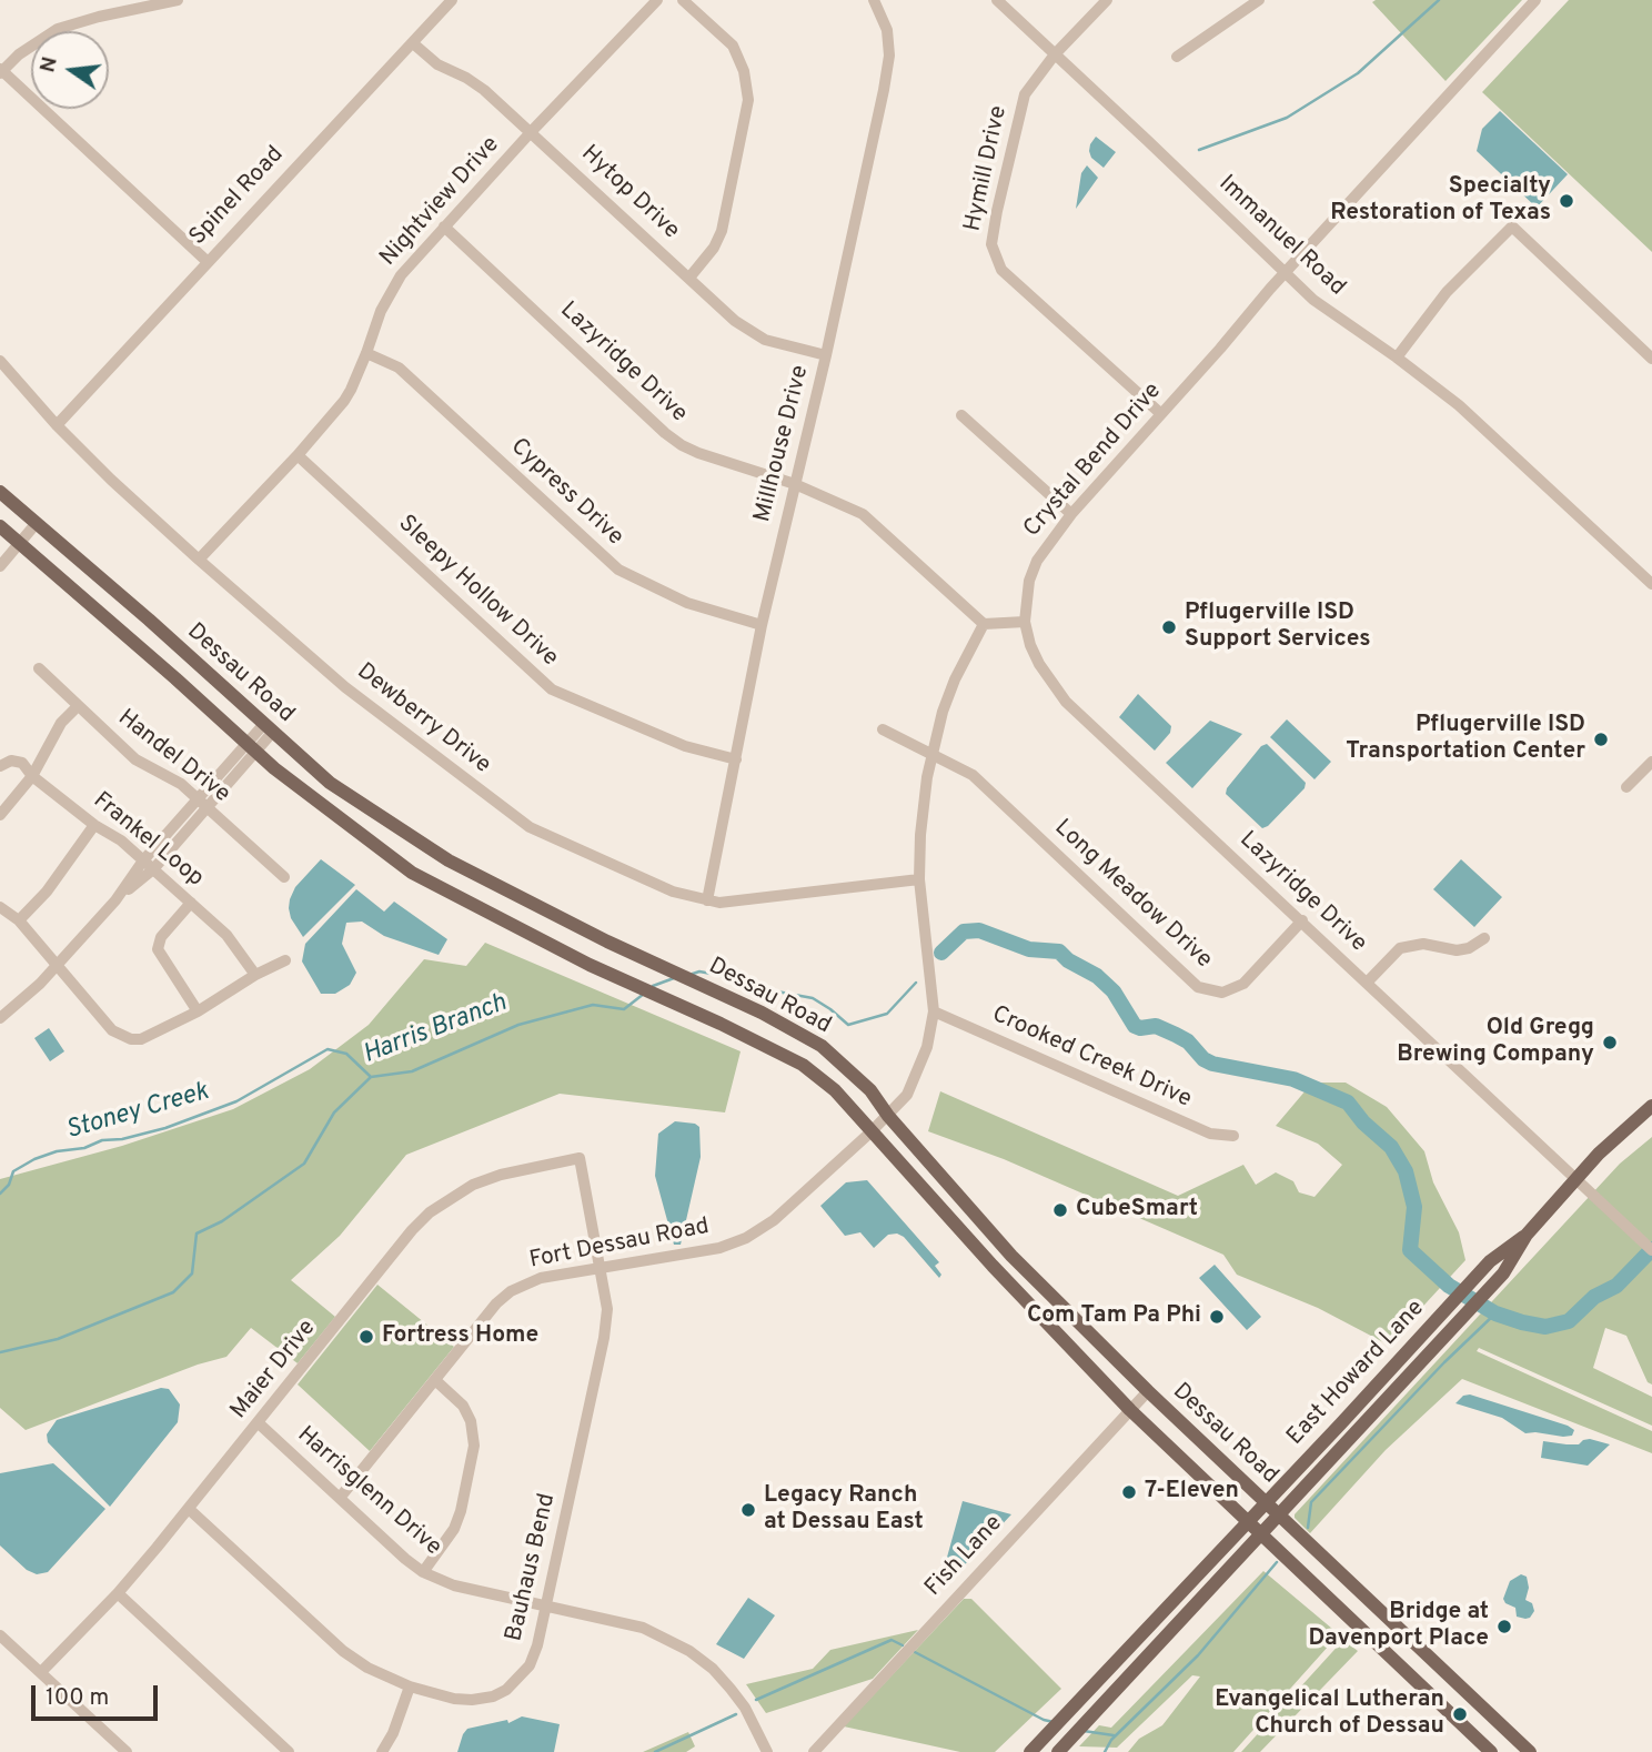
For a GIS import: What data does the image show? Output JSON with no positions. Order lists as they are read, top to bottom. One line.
{"streets":{"main road":["Dessau Road","East Howard Lane"],"street":["Hymill Drive","Hytop Drive","Spinel Road","Nightview Drive","Immanuel Road","Lazyridge Drive","Millhouse Drive","Crystal Bend Drive","Cypress Drive","Sleepy Hollow Drive","Dewberry Drive","Handel Drive","Frankel Loop","Long Meadow Drive","Crooked Creek Drive","Fort Dessau Road","Maier Drive","Harrisglenn Drive","Fish Lane","Bauhaus Bend"]},"crossings":[["Hymill Drive","Immanuel Road"],["Hymill Drive","Crystal Bend Drive"],["Hytop Drive","Spinel Road"],["Hytop Drive","Nightview Drive"],["Hytop Drive","Millhouse Drive"],["Spinel Road","Dewberry Drive"],["Nightview Drive","Lazyridge Drive"],["Nightview Drive","Cypress Drive"],["Nightview Drive","Sleepy Hollow Drive"],["Nightview Drive","Dewberry Drive"],["Immanuel Road","Crystal Bend Drive"],["Lazyridge Drive","Millhouse Drive"],["Lazyridge Drive","Crystal Bend Drive"],["Lazyridge Drive","Long Meadow Drive"],["Lazyridge Drive","East Howard Lane"],["Millhouse Drive","Cypress Drive"],["Millhouse Drive","Sleepy Hollow Drive"],["Millhouse Drive","Dewberry Drive"],["Dessau Road","Fort Dessau Road"],["Dessau Road","East Howard Lane"],["Dessau Road","Fish Lane"],["Fort Dessau Road","Harrisglenn Drive"],["Fort Dessau Road","Bauhaus Bend"],["Maier Drive","Harrisglenn Drive"],["Maier Drive","Bauhaus Bend"],["Harrisglenn Drive","Bauhaus Bend"]],"water":["Harris Branch","Stoney Creek"],"places":["Specialty Restoration of Texas","Pflugerville ISD Support Services","Pflugerville ISD Transportation Center","Old Gregg Brewing Company","CubeSmart","Com Tam Pa Phi","Fortress Home","7-Eleven","Legacy Ranch at Dessau East","Bridge at Davenport Place","Evangelical Lutheran Church of Dessau"],"scale_bar":"100 m","north":"left"}
